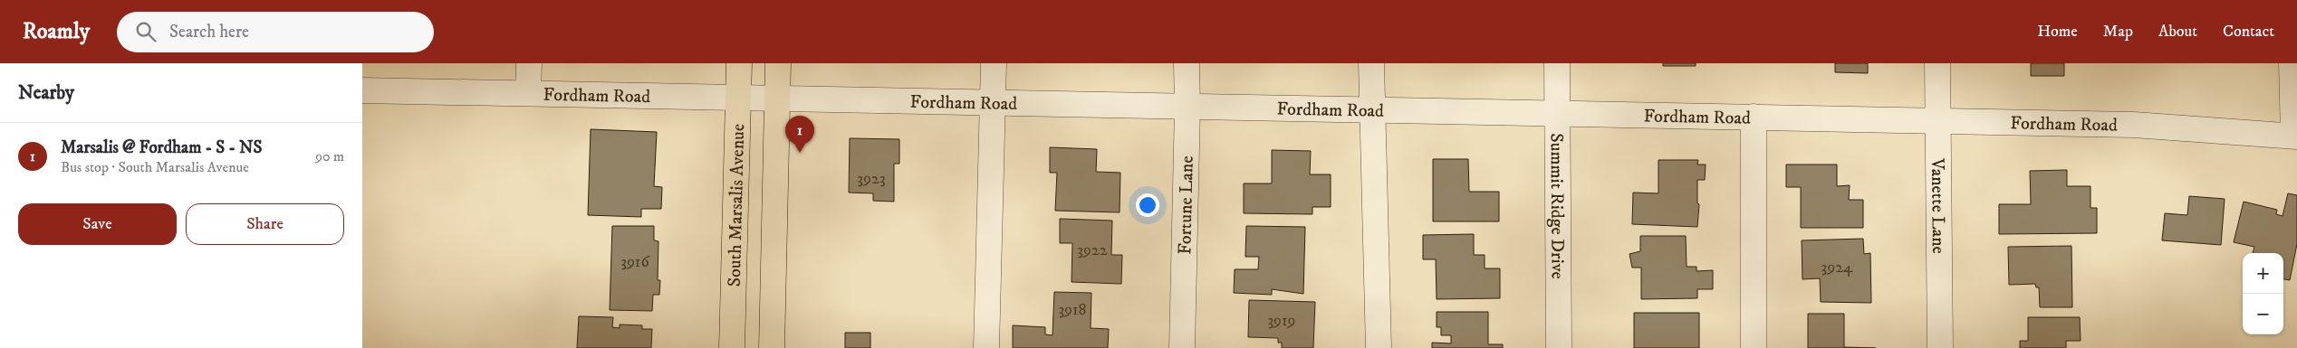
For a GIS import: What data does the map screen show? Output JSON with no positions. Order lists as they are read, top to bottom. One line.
{"streets":{"main road":["South Marsalis Avenue"],"street":["Fordham Road","Fortune Lane","Summit Ridge Drive","Vanette Lane"]},"crossings":[["Fordham Road","Fortune Lane"],["Fordham Road","South Marsalis Avenue"],["Fordham Road","Summit Ridge Drive"],["Fordham Road","Vanette Lane"]],"house_numbers":["3923","3922","3916","3924","3918","3919"],"page":{"header":"Roamly","search":"Search here","nav":["Home","Map","About","Contact"],"heading":"Nearby","pins":"1","list":[{"mark":"1","name":"Marsalis @ Fordham - S - NS","note":"Bus stop · South Marsalis Avenue","value":"90 m"}],"buttons":["Save","Share"],"map_buttons":["+","−"]}}
